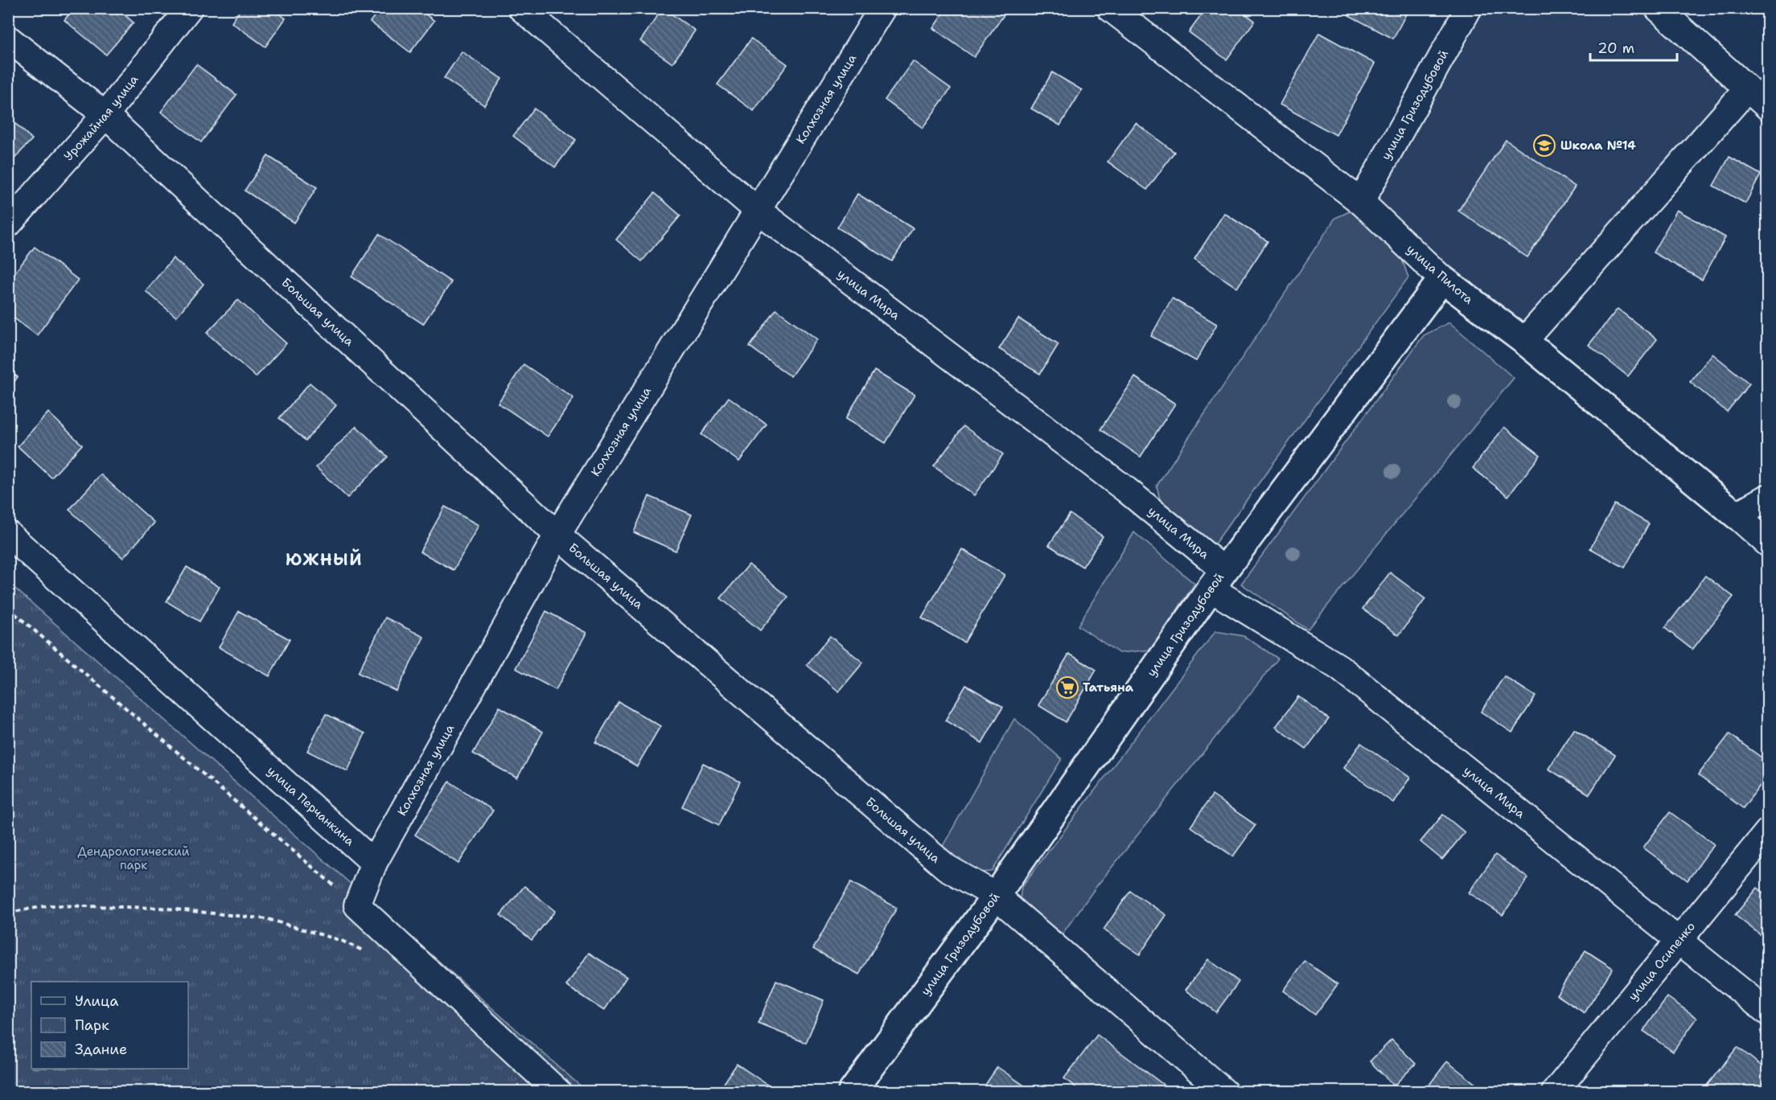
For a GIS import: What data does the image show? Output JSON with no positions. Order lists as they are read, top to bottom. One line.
{"streets":{"street":["Колхозная улица","улица Гризодубовой","Урожайная улица","улица Пилота","улица Мира","Большая улица","улица Перчанкина","улица Осипенко"]},"crossings":[["Колхозная улица","улица Мира"],["Колхозная улица","Большая улица"],["Колхозная улица","улица Перчанкина"],["улица Гризодубовой","улица Пилота"],["улица Гризодубовой","улица Мира"],["улица Гризодубовой","Большая улица"],["Урожайная улица","Большая улица"],["улица Мира","улица Осипенко"]],"districts":["ЮЖНЫЙ"],"parks":["Дендрологический парк"],"places":{"school or university":["Школа №14"],"supermarket":["Татьяна"]},"legend":["Улица","Парк","Здание"],"scale_bar":"20 m"}
